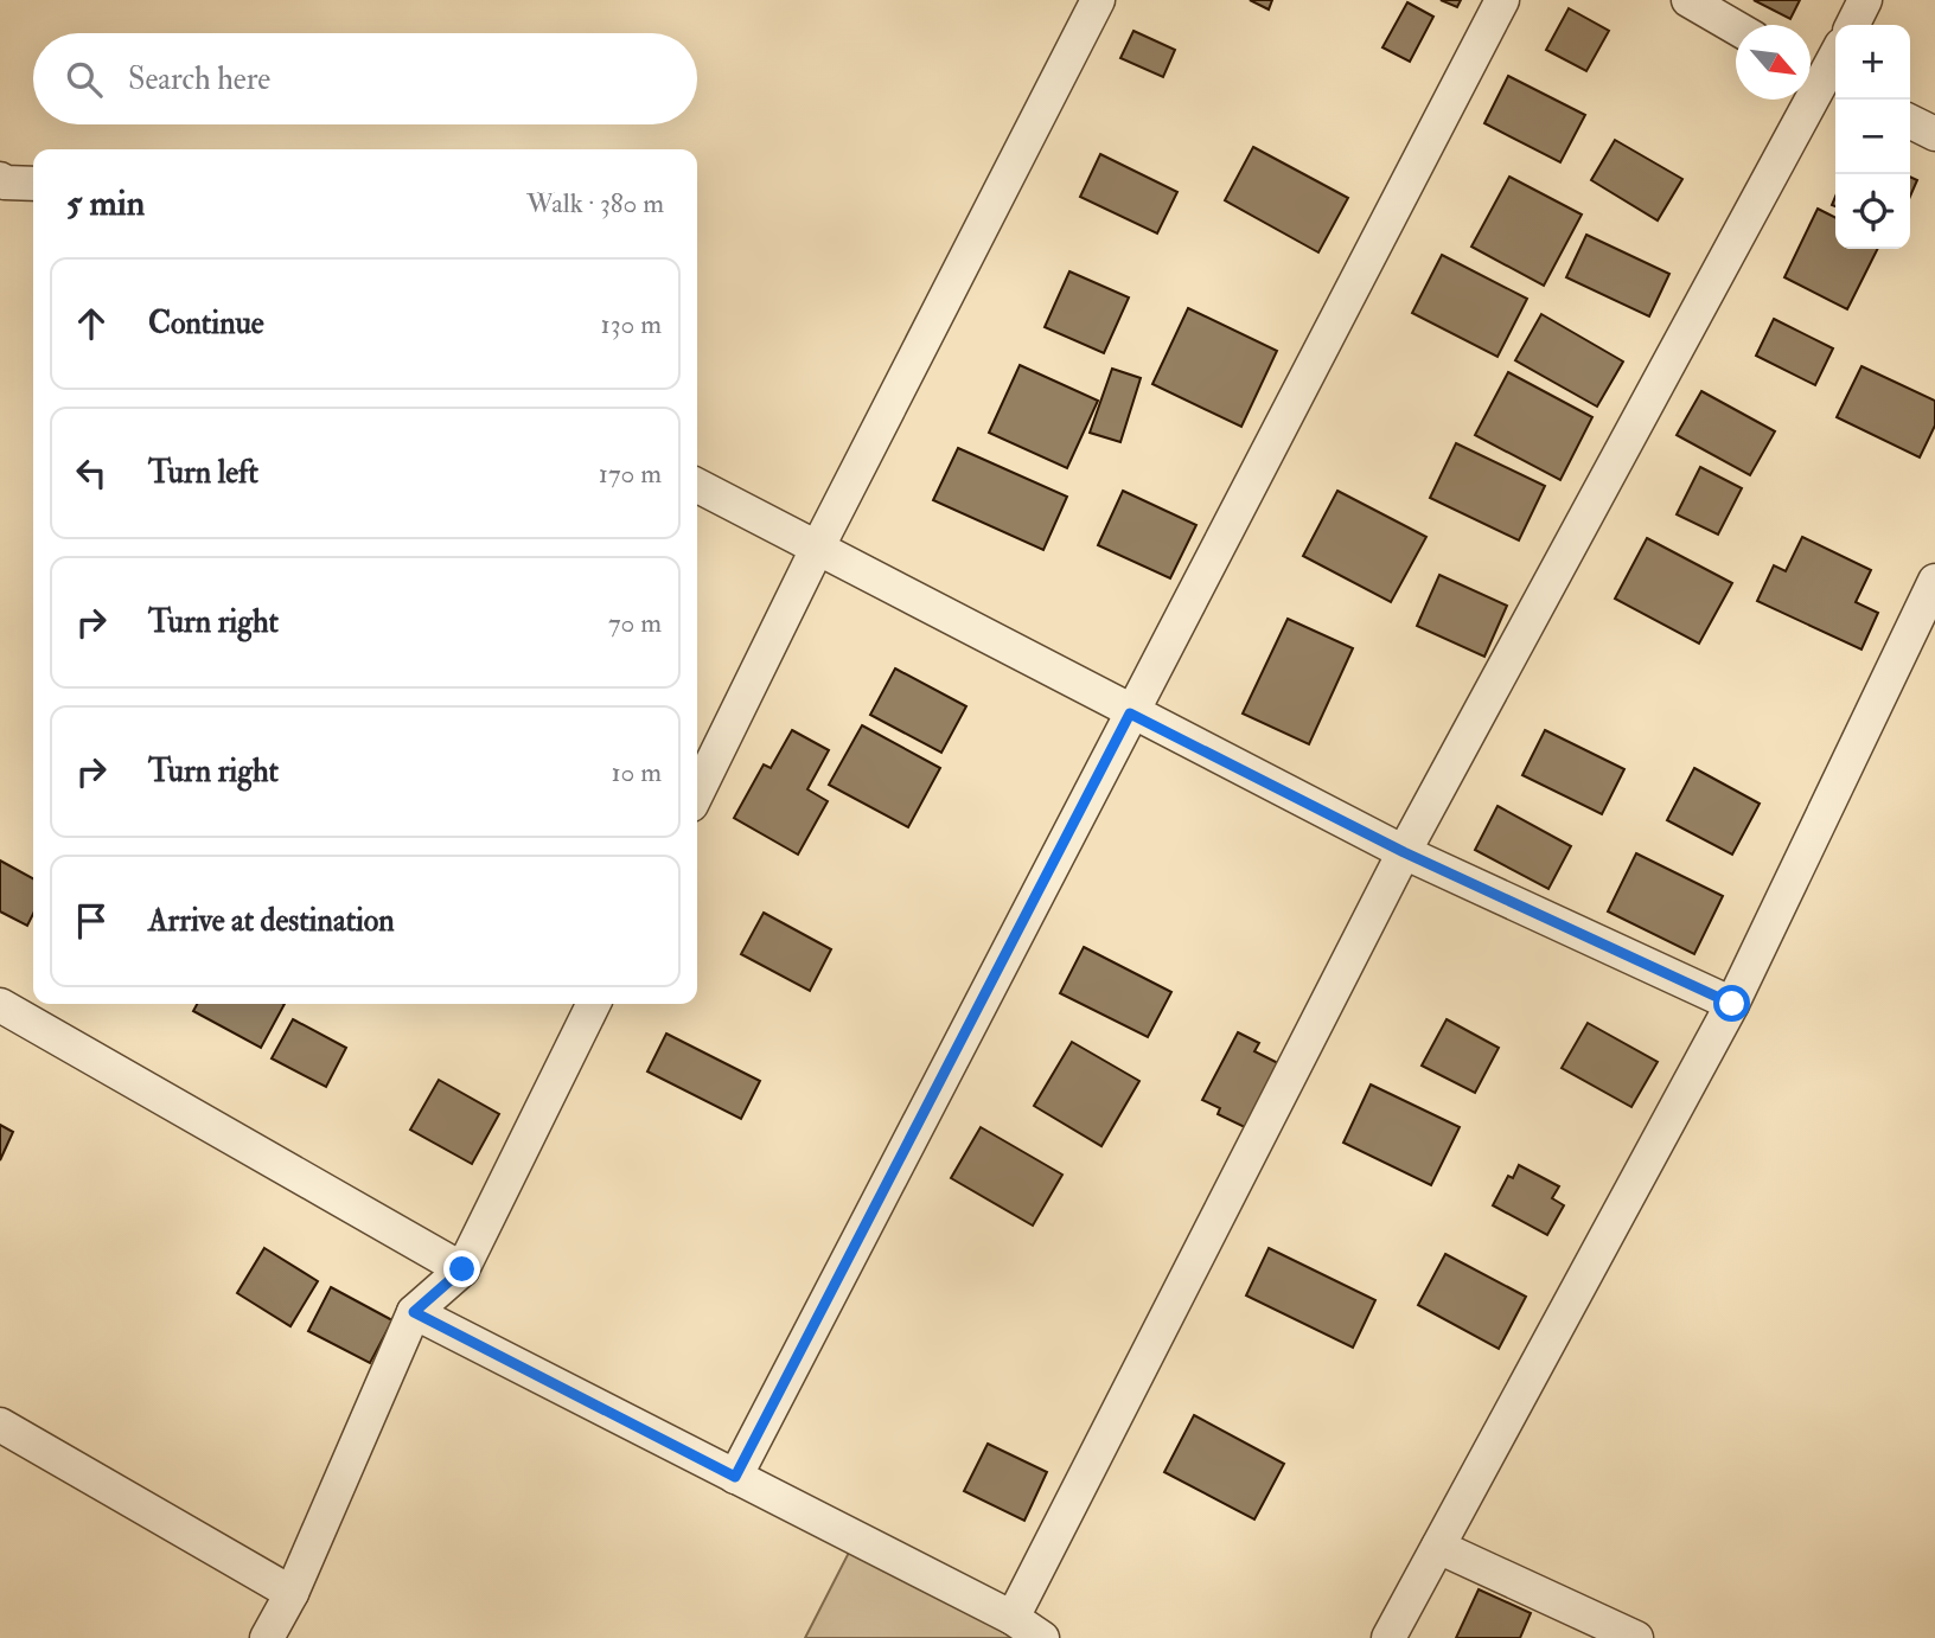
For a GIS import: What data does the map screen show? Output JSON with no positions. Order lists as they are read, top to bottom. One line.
{"north":"bottom right","page":{"map_buttons":["+","−"],"search":"Search here","heading":["5 min","Walk · 380 m"],"list":[["Continue","130 m"],["Turn left","170 m"],["Turn right","70 m"],["Turn right","10 m"],"Arrive at destination"]}}
